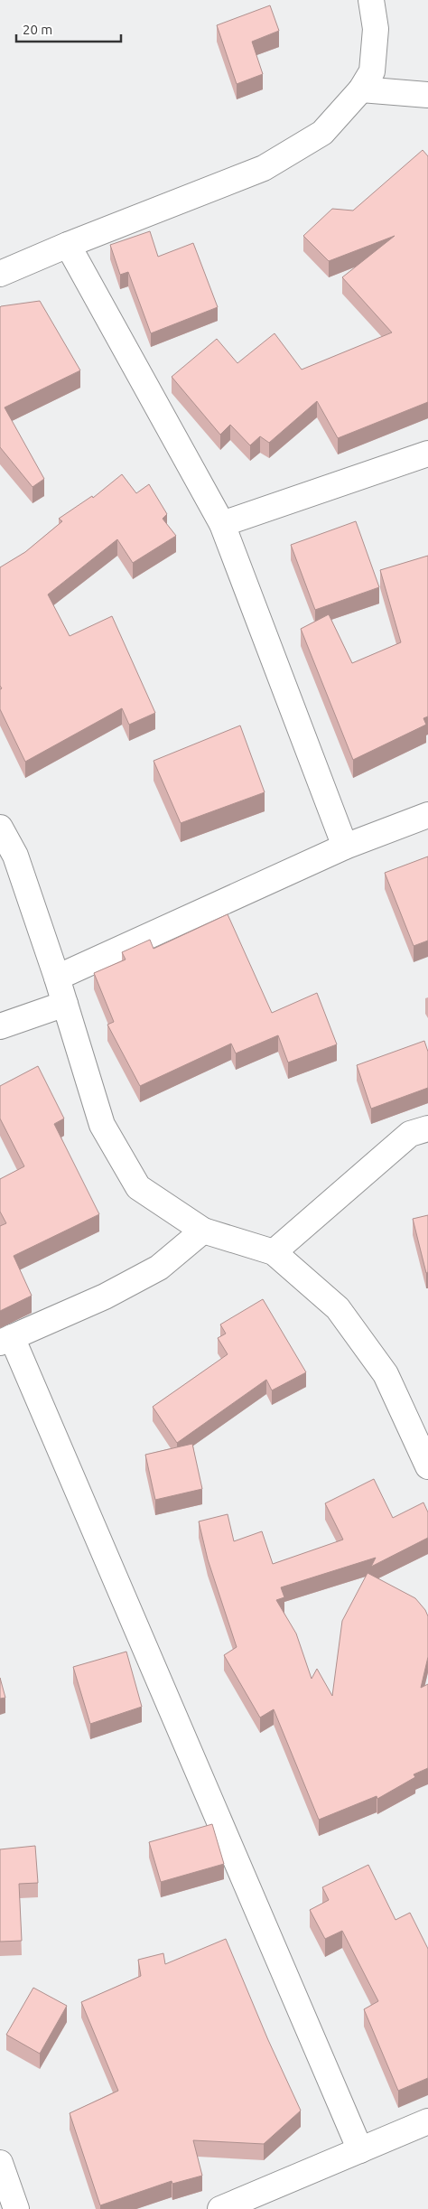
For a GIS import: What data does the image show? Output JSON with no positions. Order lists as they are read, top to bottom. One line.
{"scale_bar":"20 m"}
